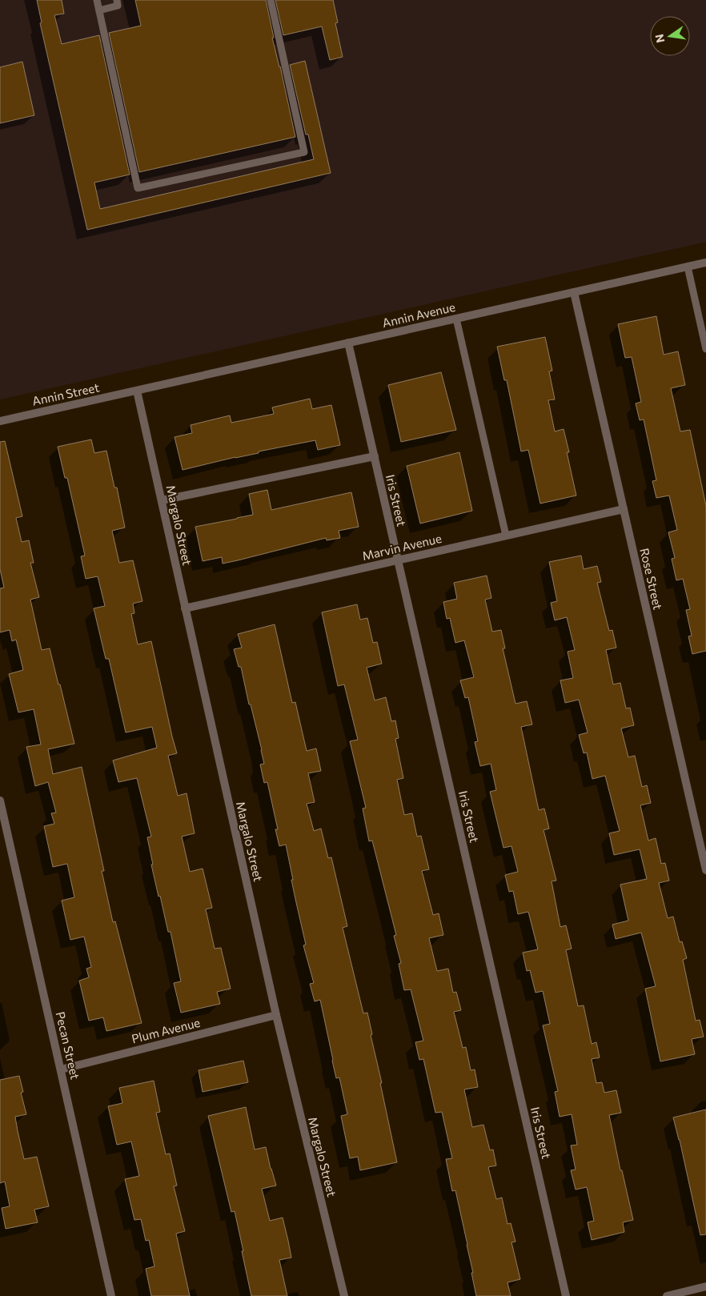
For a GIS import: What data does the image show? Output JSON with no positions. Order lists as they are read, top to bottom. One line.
{"streets":{"street":["Annin Avenue","Annin Street","Iris Street","Margalo Street","Marvin Avenue","Rose Street","Plum Avenue","Pecan Street"]},"crossings":[["Annin Avenue","Annin Street"],["Annin Avenue","Iris Street"],["Annin Avenue","Margalo Street"],["Annin Avenue","Rose Street"],["Annin Street","Margalo Street"],["Iris Street","Marvin Avenue"],["Margalo Street","Marvin Avenue"],["Margalo Street","Plum Avenue"],["Marvin Avenue","Rose Street"],["Plum Avenue","Pecan Street"]],"north":"left"}
